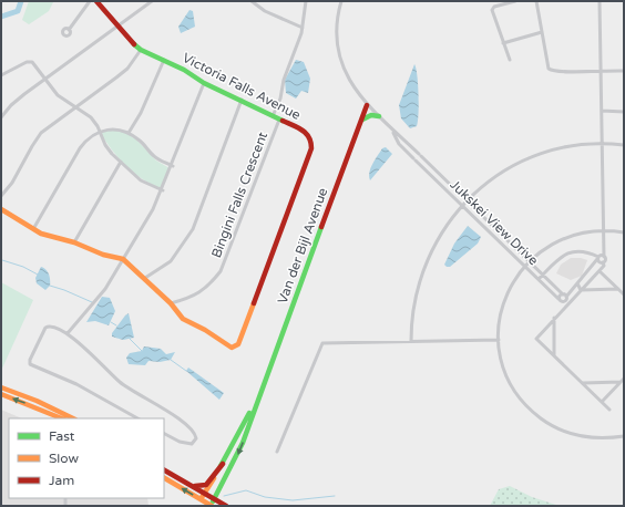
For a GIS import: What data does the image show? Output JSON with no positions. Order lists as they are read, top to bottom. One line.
{"streets":{"street":["Victoria Falls Avenue","Bingini Falls Crescent","Jukskei View Drive","Van der Bijl Avenue"]},"crossings":[["Victoria Falls Avenue","Bingini Falls Crescent"],["Jukskei View Drive","Van der Bijl Avenue"]],"legend":["Fast","Slow","Jam"]}
